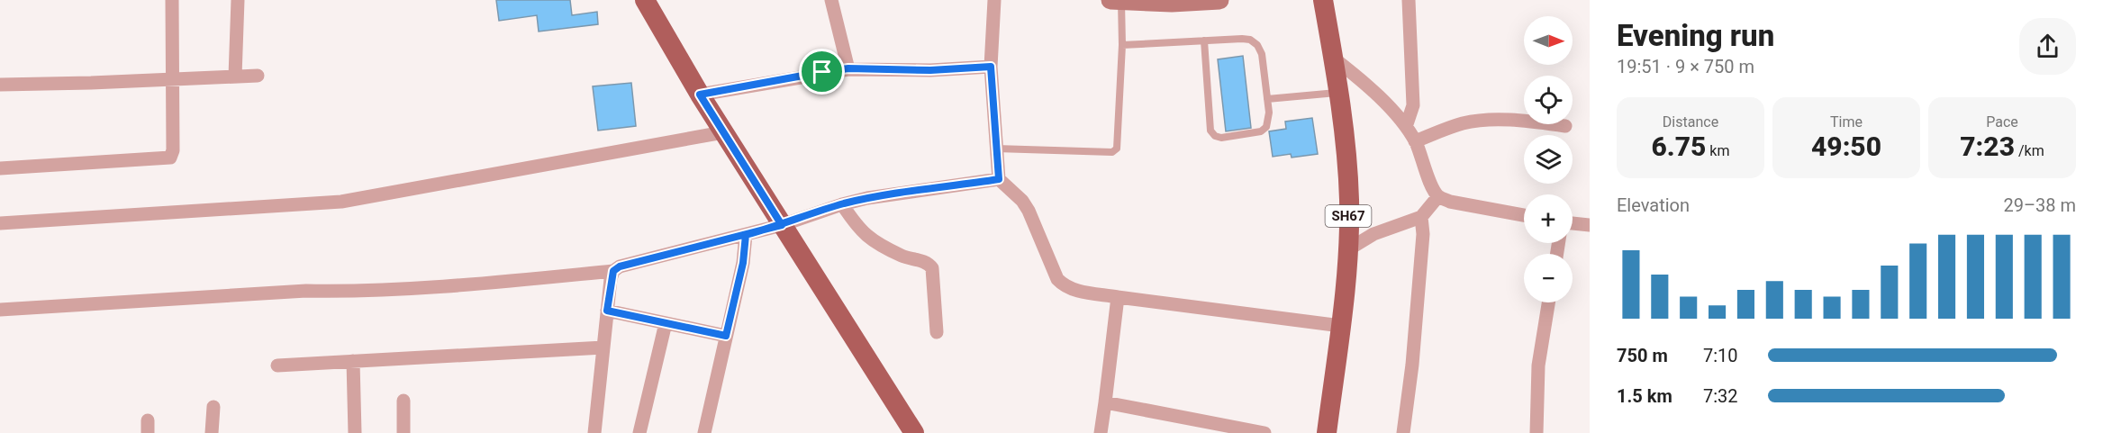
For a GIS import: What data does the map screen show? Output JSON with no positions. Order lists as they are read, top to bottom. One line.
{"streets":{"main road":["SH67"]},"north":"right","page":{"heading":["Evening run","19:51 · 9 × 750 m"],"map_buttons":["+","−"],"stats":[["Distance","6.75 km"],["Time","49:50"],["Pace","7:23 /km"]],"chart":["Elevation","29–38 m"],"list":[{"name":"750 m","note":"7:10"},{"name":"1.5 km","note":"7:32"}]}}
